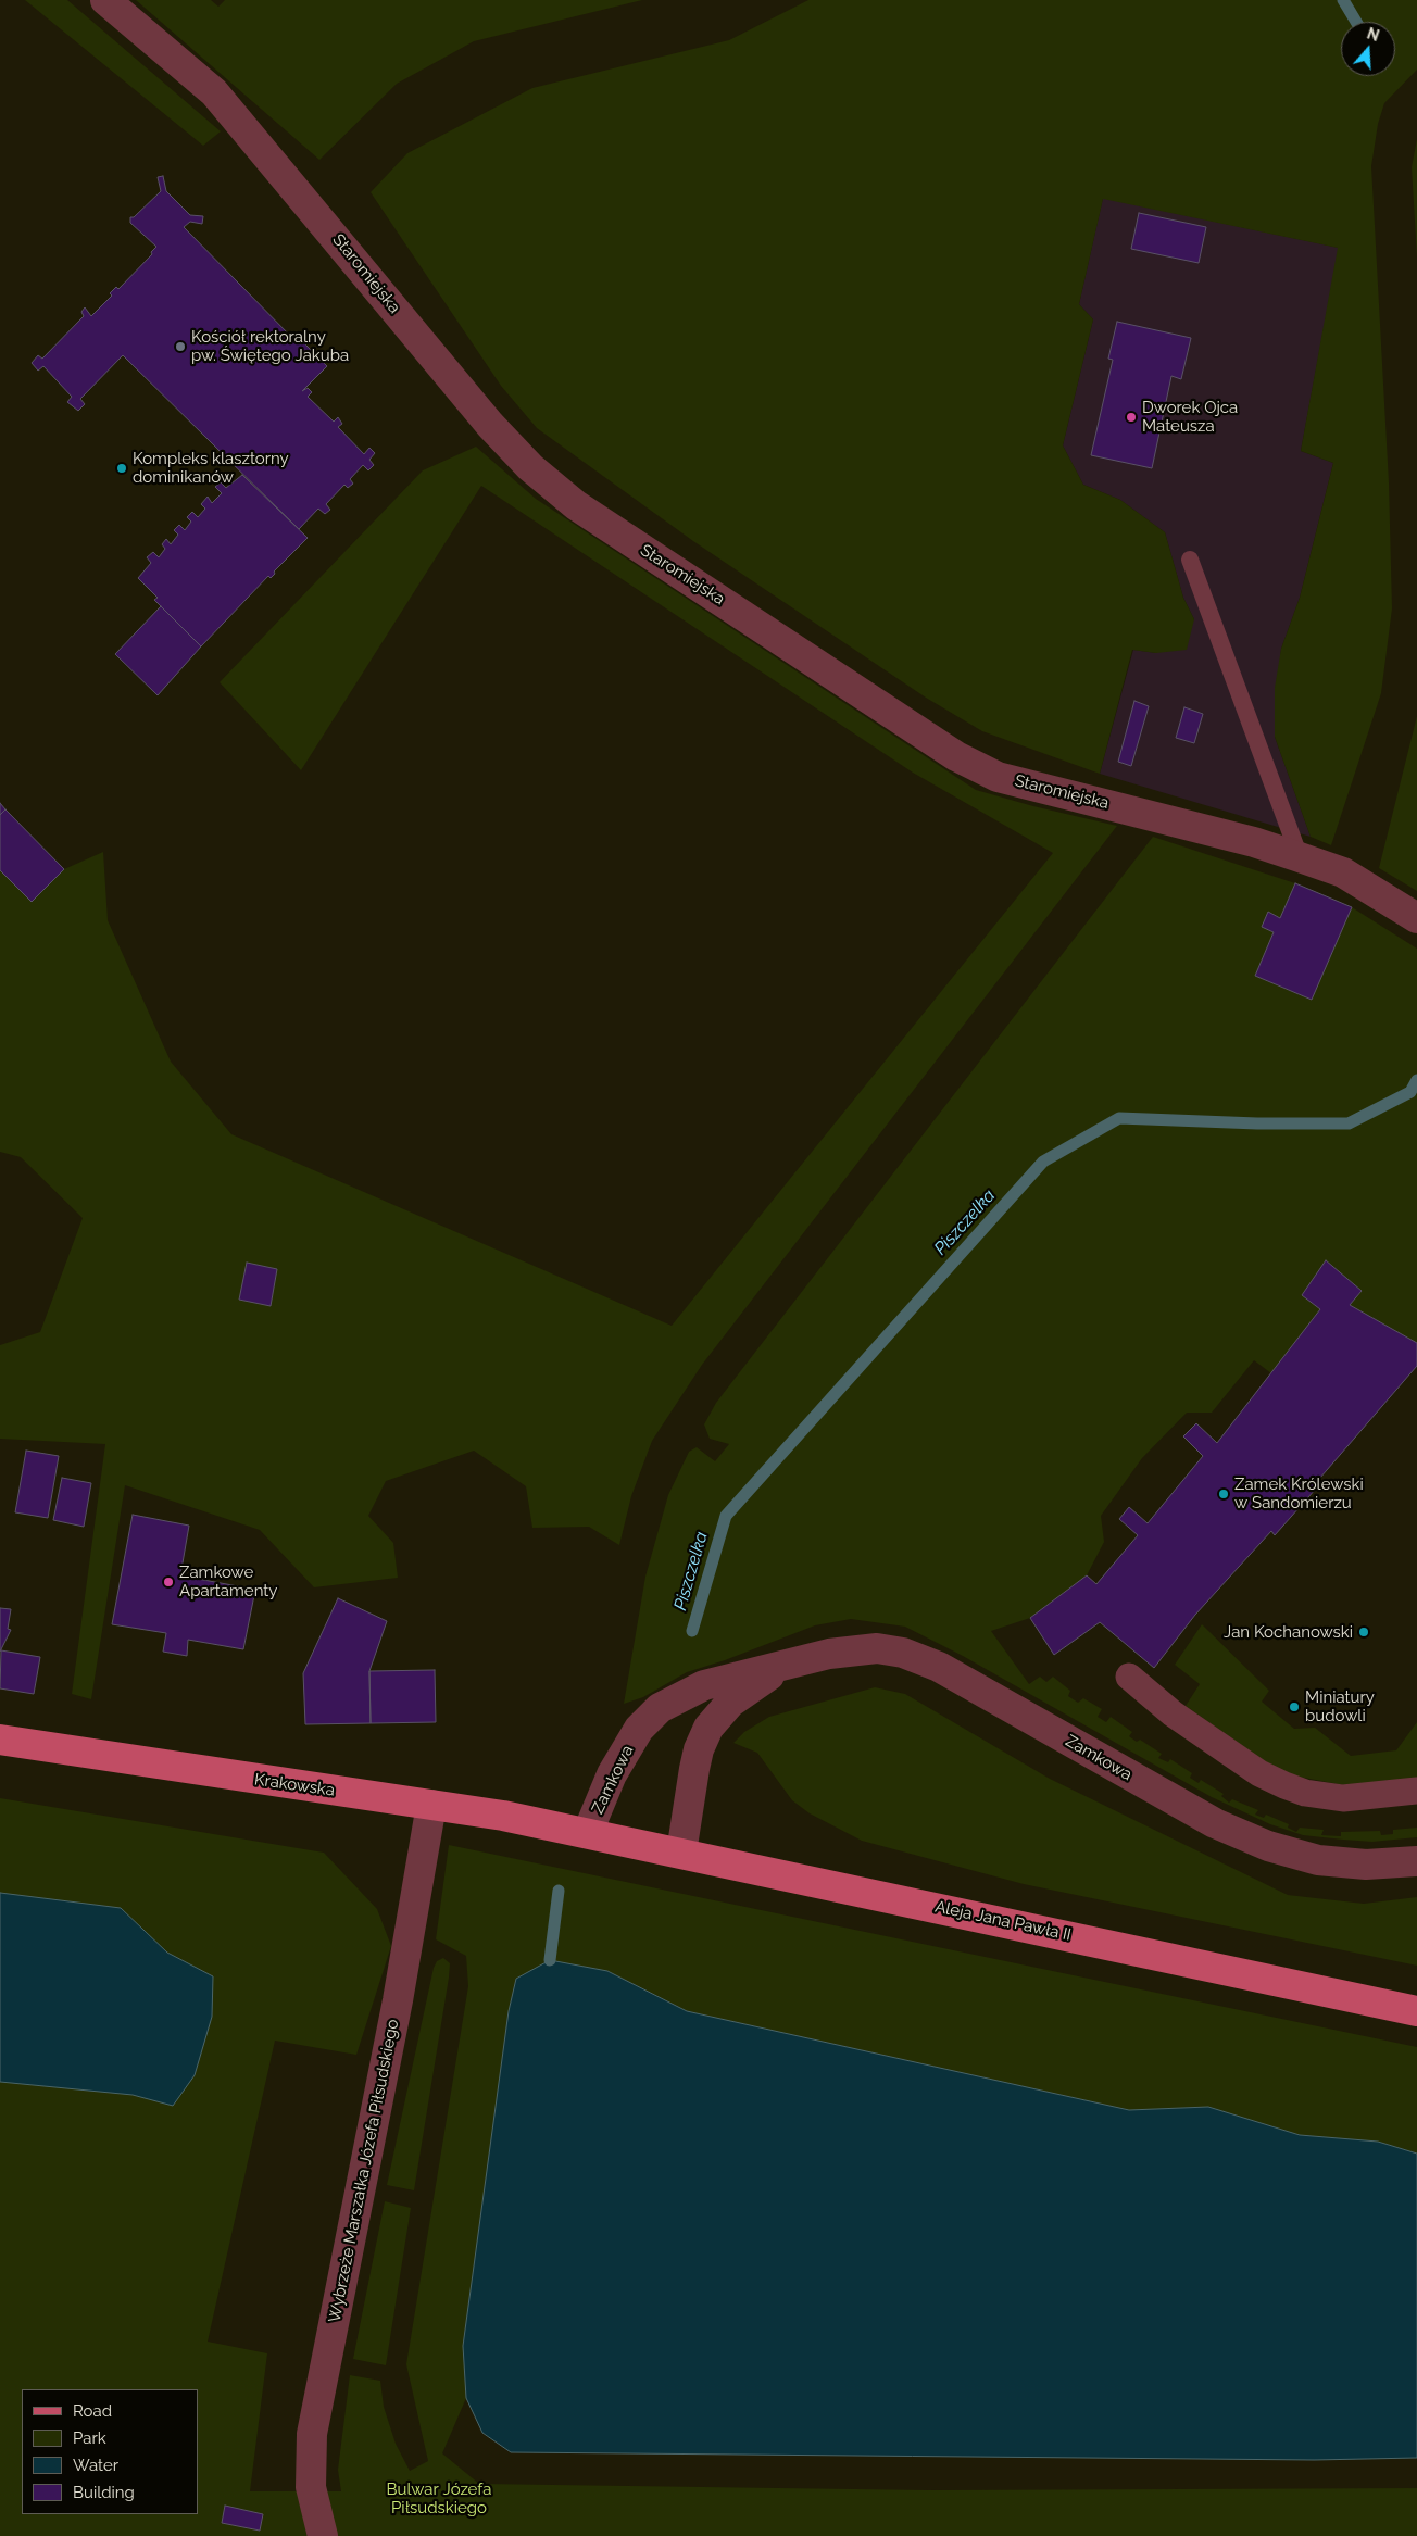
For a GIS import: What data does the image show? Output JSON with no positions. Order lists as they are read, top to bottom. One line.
{"streets":{"main road":["Krakowska","Aleja Jana Pawła II"],"street":["Staromiejska","Zamkowa","Wybrzeże Marszałka Józefa Piłsudskiego"]},"crossings":[["Zamkowa","Krakowska"],["Zamkowa","Aleja Jana Pawła II"],["Krakowska","Aleja Jana Pawła II"],["Krakowska","Wybrzeże Marszałka Józefa Piłsudskiego"]],"water":["Piszczelka"],"parks":["Bulwar Józefa Piłsudskiego"],"places":["Kościół rektoralny pw. Świętego Jakuba","Dworek Ojca Mateusza","Kompleks klasztorny dominikanów","Zamek Królewski w Sandomierzu","Zamkowe Apartamenty","Jan Kochanowski","Miniatury budowli"],"legend":["Road","Park","Water","Building"],"north":"top"}
